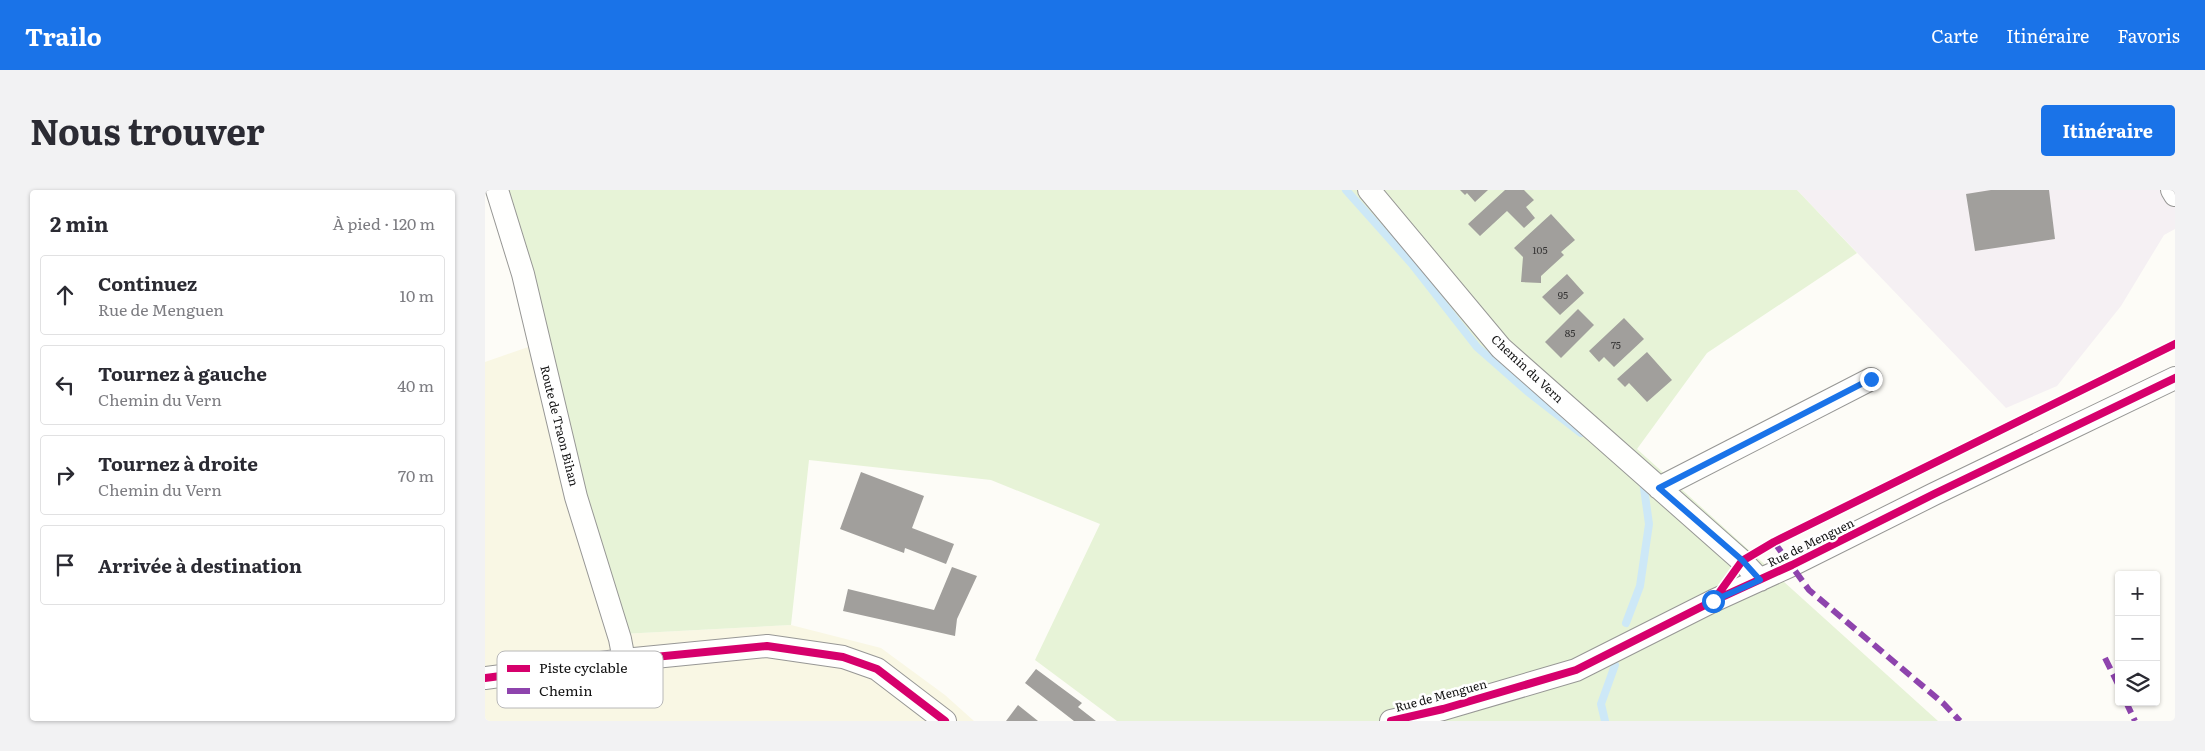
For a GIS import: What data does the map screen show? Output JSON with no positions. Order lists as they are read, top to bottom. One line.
{"streets":{"street":["Chemin du Vern","Route de Traon Bihan","Rue de Menguen"]},"crossings":[["Chemin du Vern","Rue de Menguen"]],"house_numbers":["105","95","85","75"],"legend":["Piste cyclable","Chemin"],"page":{"header":"Trailo","nav":["Carte","Itinéraire","Favoris"],"title":"Nous trouver","buttons":"Itinéraire","heading":["2 min","À pied · 120 m"],"list":[["Continuez","Rue de Menguen","10 m"],["Tournez à gauche","Chemin du Vern","40 m"],["Tournez à droite","Chemin du Vern","70 m"],"Arrivée à destination"],"map_buttons":["+","−"]}}
